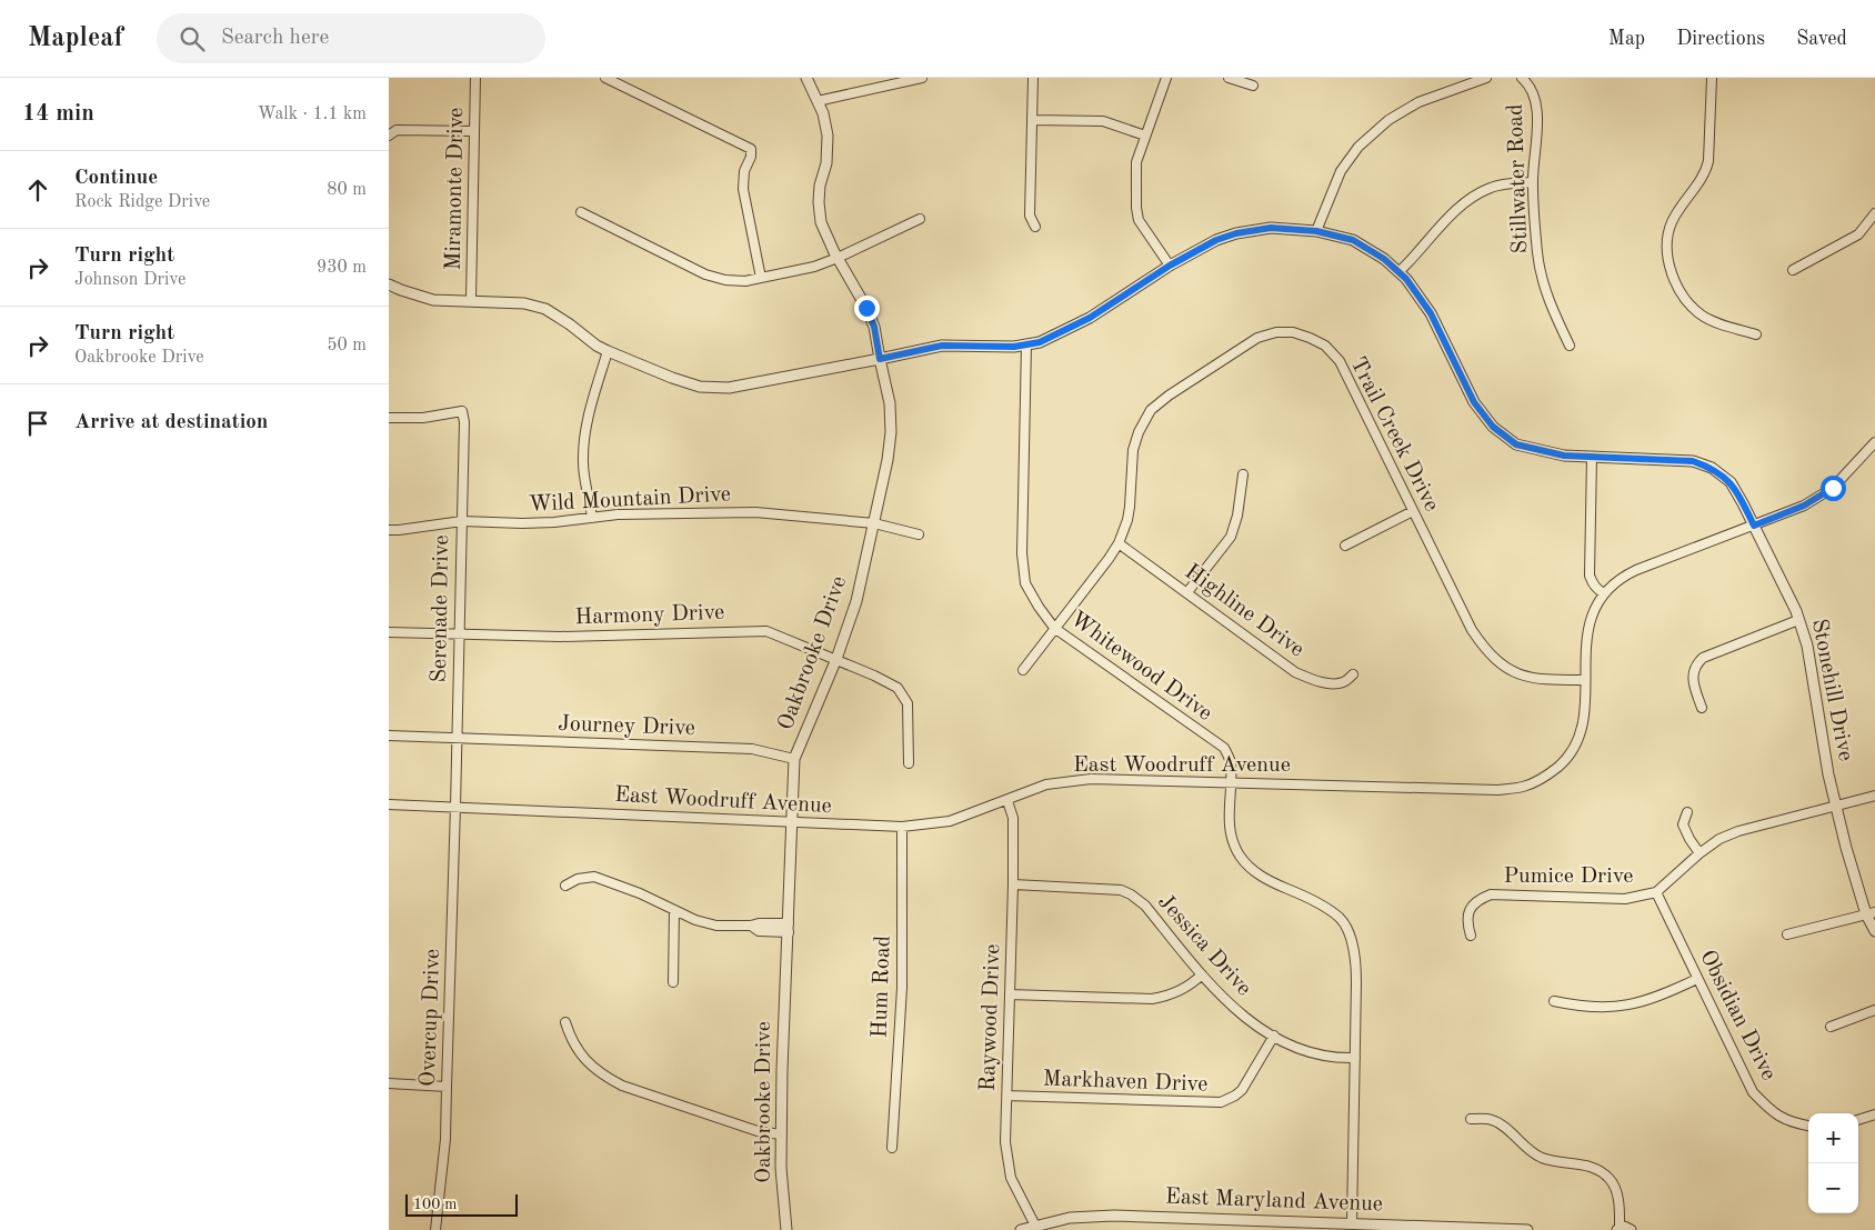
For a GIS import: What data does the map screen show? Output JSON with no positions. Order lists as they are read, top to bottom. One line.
{"streets":{"street":["Stillwater Road","Miramonte Drive","Trail Creek Drive","Wild Mountain Drive","Serenade Drive","Highline Drive","Harmony Drive","Oakbrooke Drive","Whitewood Drive","Stonehill Drive","Journey Drive","East Woodruff Avenue","Pumice Drive","Jessica Drive","Hum Road","Obsidian Drive","Overcup Drive","Raywood Drive","Markhaven Drive","East Maryland Avenue"]},"crossings":[["Stillwater Road","Stonehill Drive"],["Miramonte Drive","Stonehill Drive"],["Trail Creek Drive","Highline Drive"],["Trail Creek Drive","Whitewood Drive"],["Trail Creek Drive","East Woodruff Avenue"],["Wild Mountain Drive","Serenade Drive"],["Wild Mountain Drive","Oakbrooke Drive"],["Serenade Drive","Harmony Drive"],["Serenade Drive","Journey Drive"],["Serenade Drive","East Woodruff Avenue"],["Serenade Drive","Overcup Drive"],["Harmony Drive","Oakbrooke Drive"],["Oakbrooke Drive","Stonehill Drive"],["Oakbrooke Drive","Journey Drive"],["Oakbrooke Drive","East Woodruff Avenue"],["Whitewood Drive","Stonehill Drive"],["Whitewood Drive","East Woodruff Avenue"],["Stonehill Drive","East Woodruff Avenue"],["Stonehill Drive","Pumice Drive"],["East Woodruff Avenue","Hum Road"],["East Woodruff Avenue","Overcup Drive"],["East Woodruff Avenue","Raywood Drive"],["Pumice Drive","Obsidian Drive"],["Jessica Drive","Raywood Drive"],["Jessica Drive","Markhaven Drive"],["Raywood Drive","Markhaven Drive"],["Raywood Drive","East Maryland Avenue"]],"scale_bar":"100 m","page":{"header":"Mapleaf","search":"Search here","nav":["Map","Directions","Saved"],"heading":["14 min","Walk · 1.1 km"],"list":[["Continue","Rock Ridge Drive","80 m"],["Turn right","Johnson Drive","930 m"],["Turn right","Oakbrooke Drive","50 m"],"Arrive at destination"],"map_buttons":["+","−"],"scale":"100 m"}}
